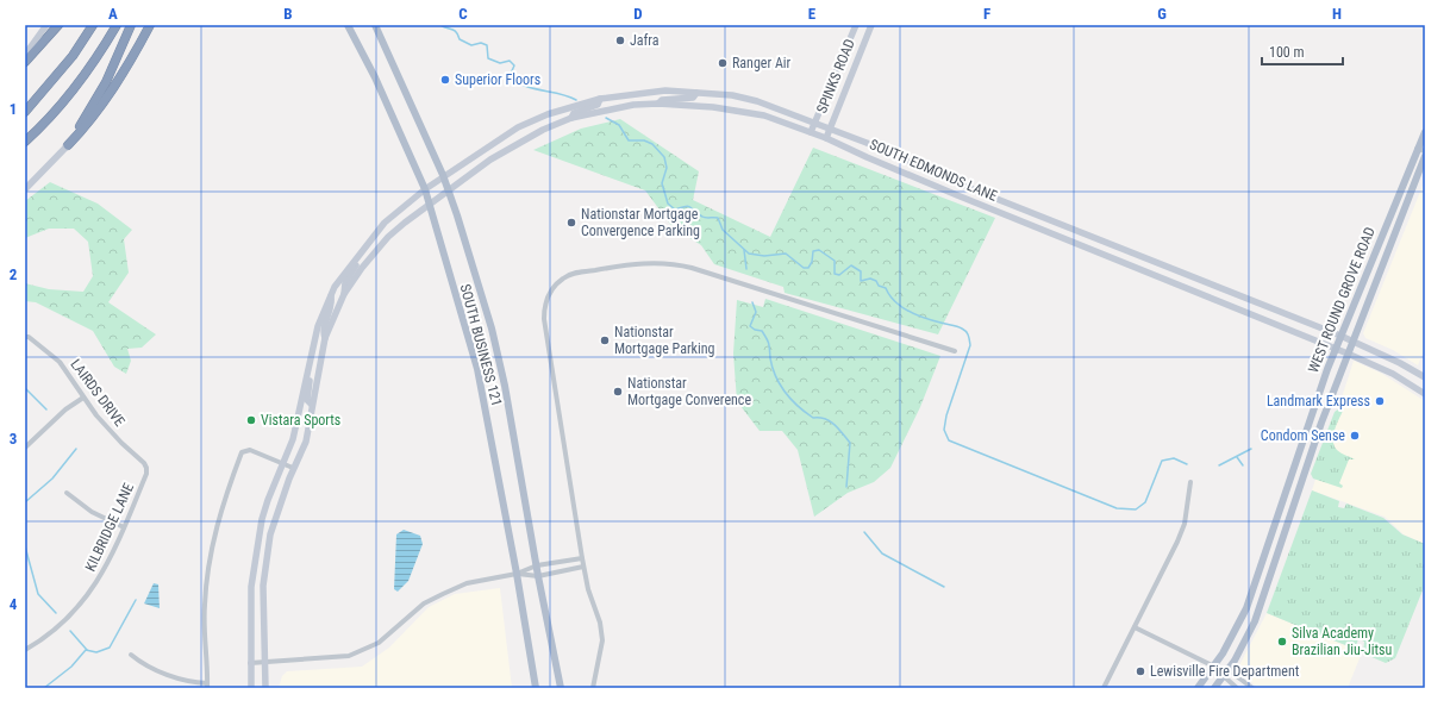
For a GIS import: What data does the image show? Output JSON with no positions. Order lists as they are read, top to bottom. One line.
{"streets":{"main road":["SPINKS ROAD","SOUTH EDMONDS LANE","WEST ROUND GROVE ROAD","SOUTH BUSINESS 121"],"street":["LAIRDS DRIVE","KILBRIDGE LANE"]},"crossings":[["SPINKS ROAD","SOUTH EDMONDS LANE"],["SOUTH EDMONDS LANE","WEST ROUND GROVE ROAD"],["SOUTH EDMONDS LANE","SOUTH BUSINESS 121"],["LAIRDS DRIVE","KILBRIDGE LANE"]],"places":["Jafra","Ranger Air","Superior Floors","Nationstar Mortgage Convergence Parking","Nationstar Mortgage Parking","Nationstar Mortgage Converence","Landmark Express","Vistara Sports","Condom Sense","Silva Academy Brazilian Jiu-Jitsu","Lewisville Fire Department"],"scale_bar":"100 m","grid":{"columns":["A","B","C","D","E","F","G","H"],"rows":["1","2","3","4"]}}
